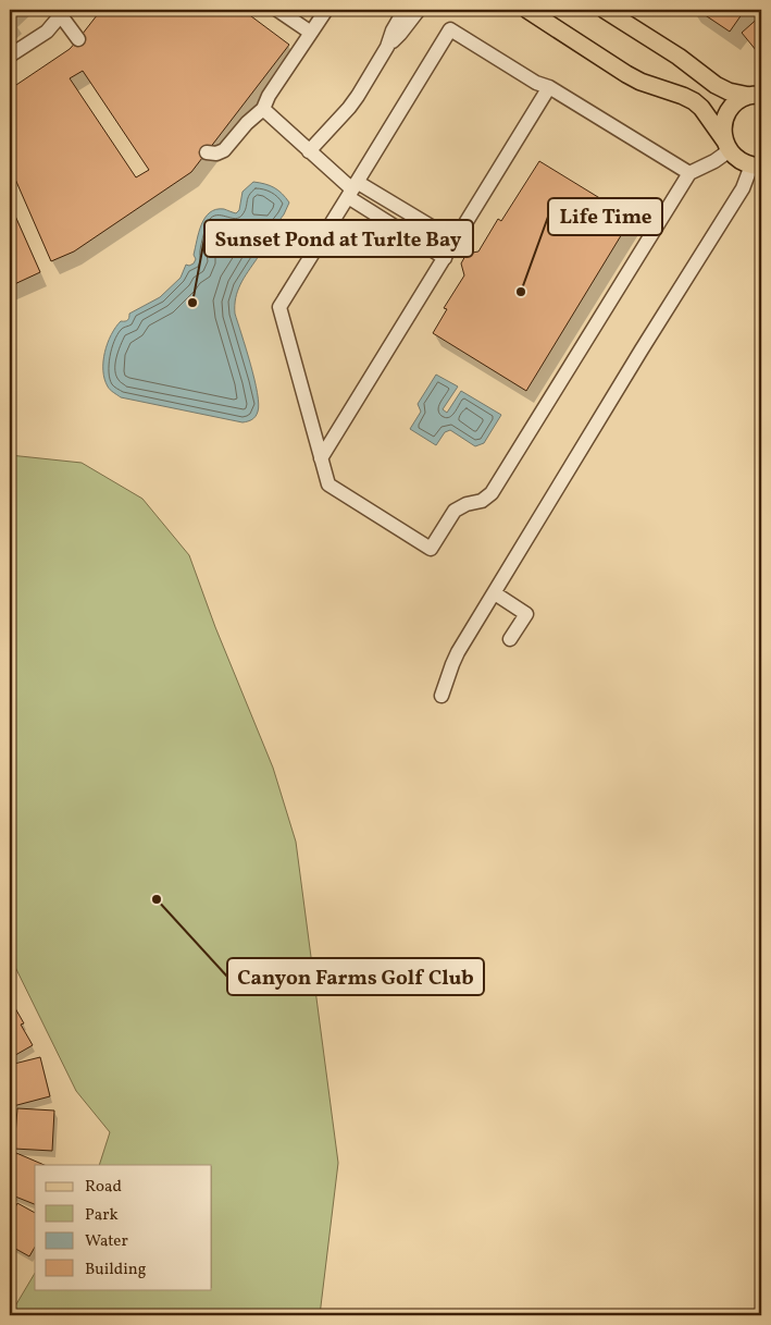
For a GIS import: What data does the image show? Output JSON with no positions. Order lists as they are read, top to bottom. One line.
{"places":["Life Time","Sunset Pond at Turlte Bay","Canyon Farms Golf Club"],"legend":["Road","Park","Water","Building"]}
